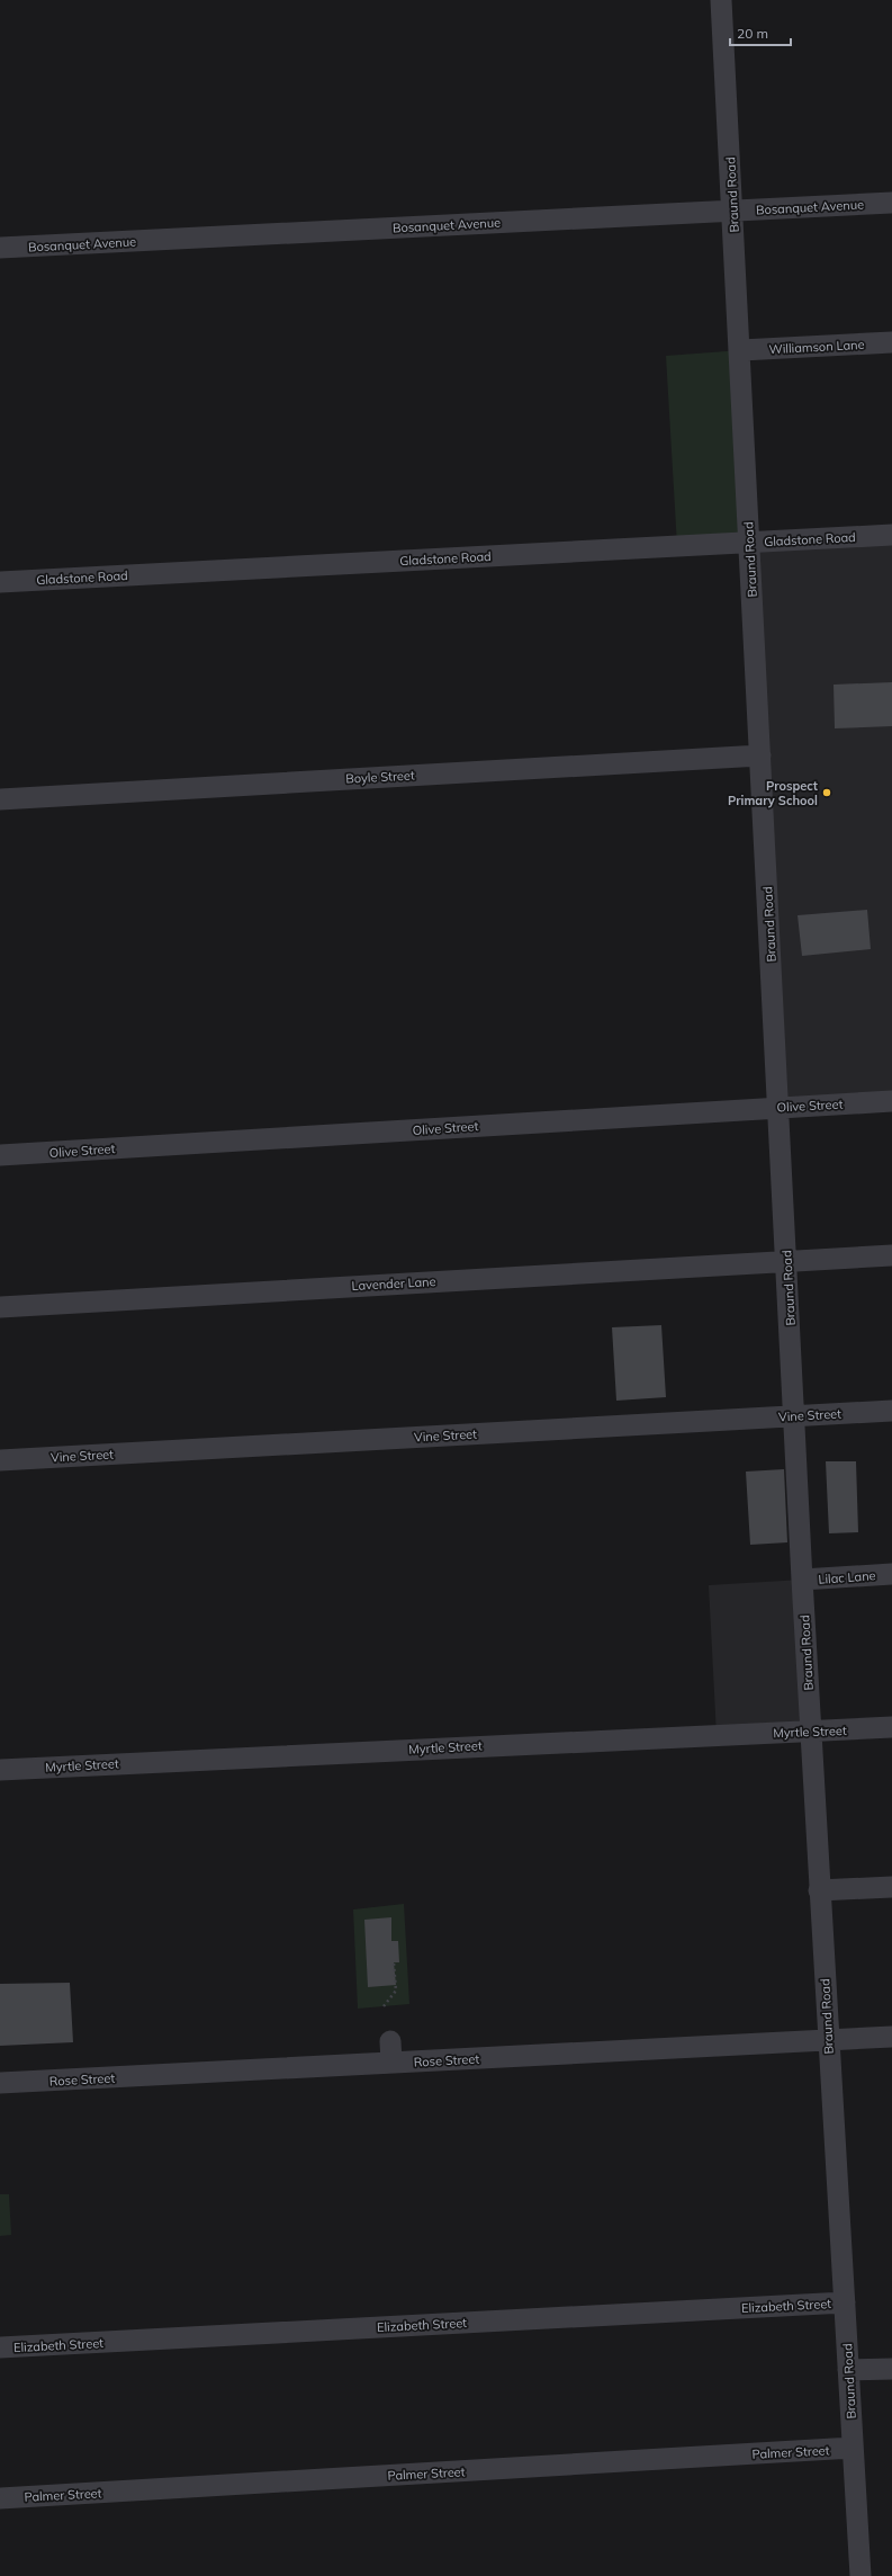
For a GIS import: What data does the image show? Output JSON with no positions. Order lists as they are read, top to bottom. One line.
{"streets":{"street":["Braund Road","Bosanquet Avenue","Williamson Lane","Gladstone Road","Boyle Street","Olive Street","Lavender Lane","Vine Street","Lilac Lane","Myrtle Street","Rose Street","Elizabeth Street","Palmer Street"]},"crossings":[["Braund Road","Bosanquet Avenue"],["Braund Road","Williamson Lane"],["Braund Road","Gladstone Road"],["Braund Road","Boyle Street"],["Braund Road","Olive Street"],["Braund Road","Lavender Lane"],["Braund Road","Vine Street"],["Braund Road","Lilac Lane"],["Braund Road","Myrtle Street"],["Braund Road","Rose Street"],["Braund Road","Elizabeth Street"],["Braund Road","Palmer Street"]],"places":["Prospect Primary School"],"scale_bar":"20 m"}
